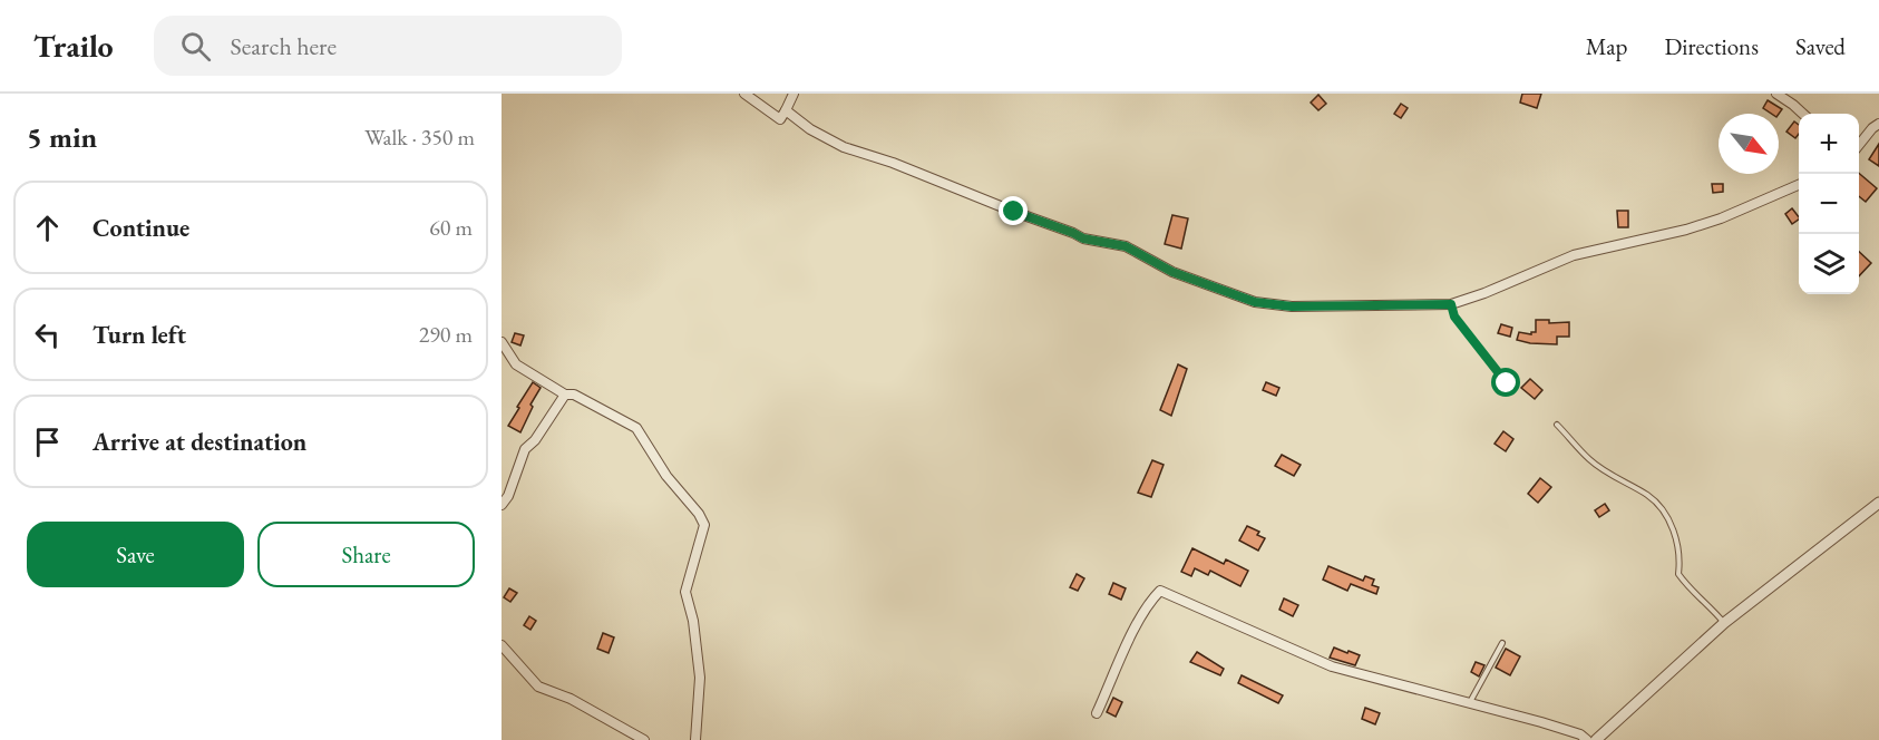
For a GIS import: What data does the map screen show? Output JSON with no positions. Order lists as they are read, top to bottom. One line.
{"north":"bottom right","page":{"header":"Trailo","search":"Search here","nav":["Map","Directions","Saved"],"heading":["5 min","Walk · 350 m"],"map_buttons":["+","−"],"list":[["Continue","60 m"],["Turn left","290 m"],"Arrive at destination"],"buttons":["Save","Share"]}}
